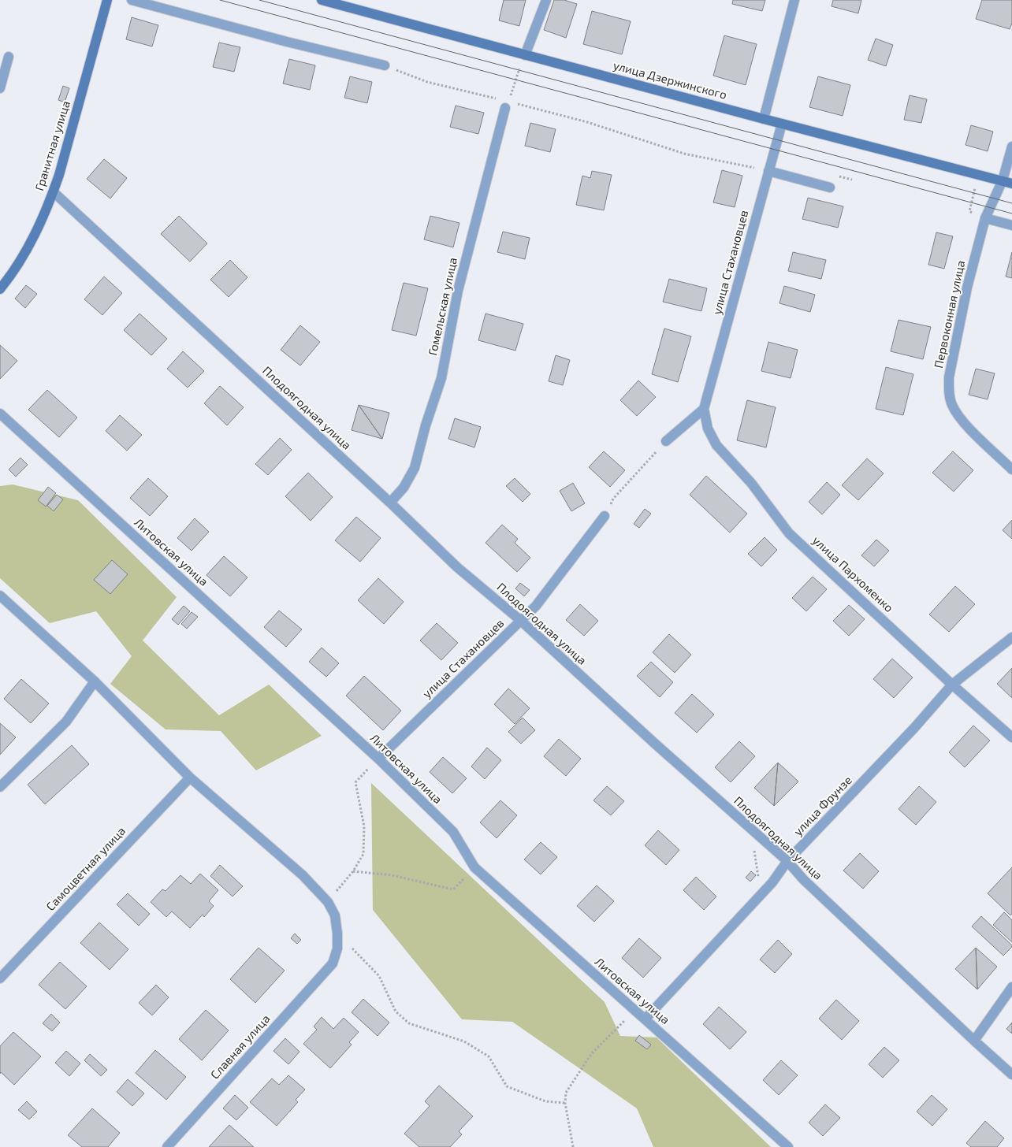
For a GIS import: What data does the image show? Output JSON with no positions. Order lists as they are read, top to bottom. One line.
{"streets":{"main road":["улица Дзержинского","Гранитная улица"],"street":["улица Стахановцев","Гомельская улица","Первоконная улица","Плодоягодная улица","Литовская улица","улица Пархоменко","улица Фрунзе","Самоцветная улица","Славная улица"]},"crossings":[["улица Дзержинского","улица Стахановцев"],["улица Дзержинского","Первоконная улица"],["Гранитная улица","Плодоягодная улица"],["улица Стахановцев","Плодоягодная улица"],["улица Стахановцев","Литовская улица"],["улица Стахановцев","улица Пархоменко"],["Гомельская улица","Плодоягодная улица"],["Плодоягодная улица","улица Фрунзе"],["Литовская улица","улица Фрунзе"],["улица Пархоменко","улица Фрунзе"]]}
